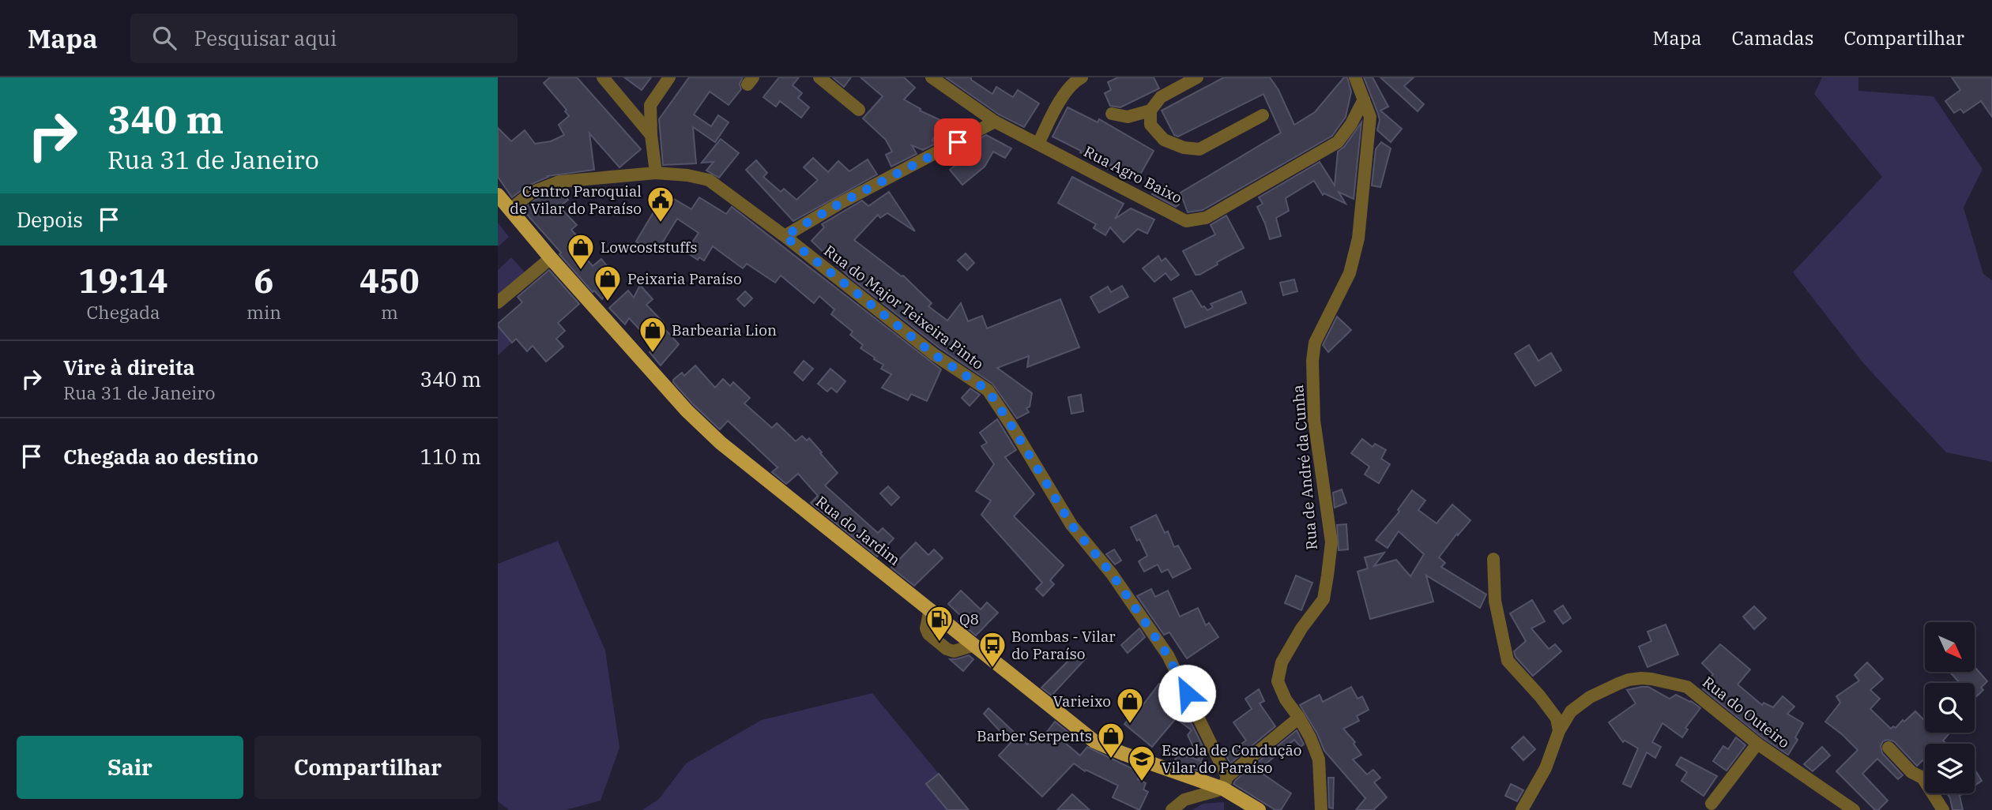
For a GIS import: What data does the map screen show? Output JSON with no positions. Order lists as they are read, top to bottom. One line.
{"streets":{"main road":["Rua do Jardim"],"street":["Rua Agro Baixo","Rua do Major Teixeira Pinto","Rua de André da Cunha","Rua do Outeiro"]},"crossings":[["Rua Agro Baixo","Rua de André da Cunha"],["Rua do Major Teixeira Pinto","Rua do Jardim"]],"places":{"public building":["Centro Paroquial de Vilar do Paraíso"],"shop":["Lowcoststuffs","Peixaria Paraíso","Barbearia Lion","Varieixo","Barber Serpents"],"fuel station":["Q8"],"bus stop":["Bombas - Vilar do Paraíso"],"school or university":["Escola de Condução Vilar do Paraíso"]},"north":"bottom right","page":{"header":"Mapa","search":"Pesquisar aqui","nav":["Mapa","Camadas","Compartilhar"],"turn":["340 m","Rua 31 de Janeiro"],"then":"Depois","eta":["19:14","Chegada","6","min","450","m"],"list":[{"name":"Vire à direita","note":"Rua 31 de Janeiro","value":"340 m"},{"name":"Chegada ao destino","value":"110 m"}],"buttons":["Sair","Compartilhar"]}}
